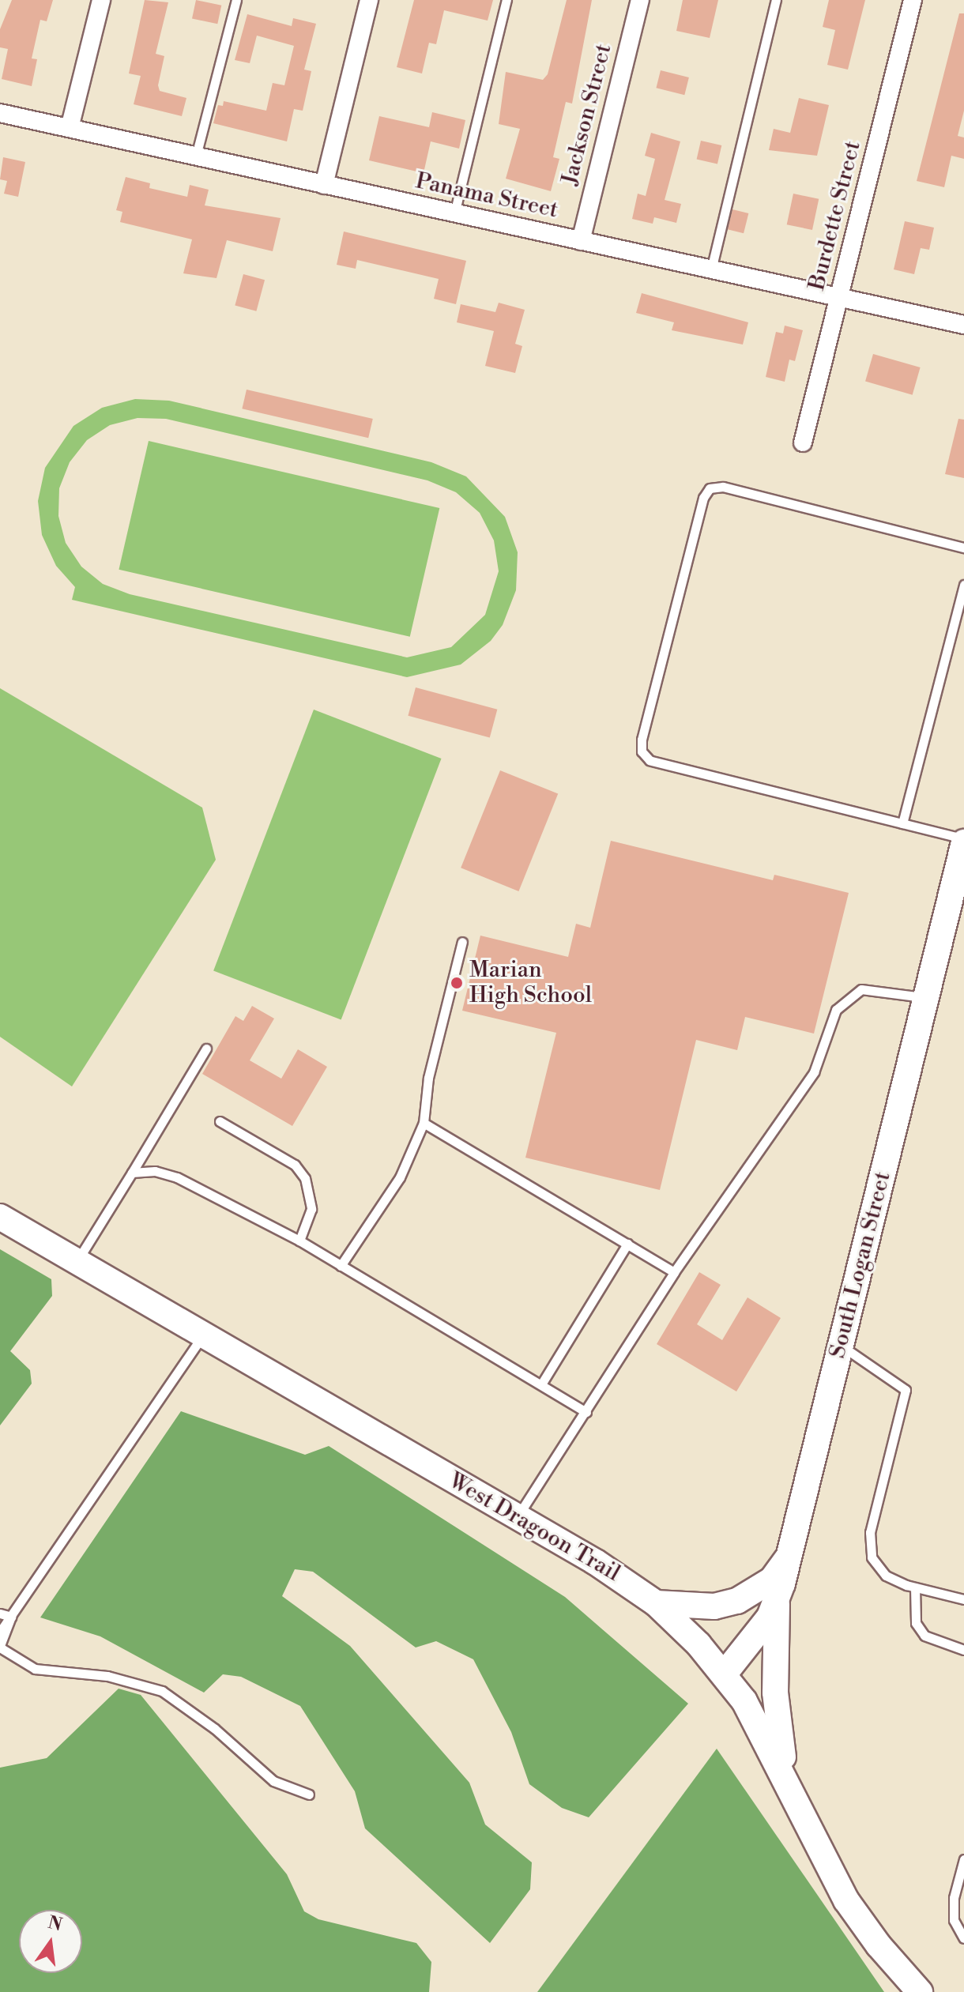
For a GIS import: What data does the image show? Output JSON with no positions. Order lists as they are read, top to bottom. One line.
{"streets":{"street":["Jackson Street","Panama Street","Burdette Street","South Logan Street","West Dragoon Trail"]},"crossings":[["Jackson Street","Panama Street"],["Panama Street","Burdette Street"],["South Logan Street","West Dragoon Trail"]],"places":["Marian High School"],"north":"top"}
